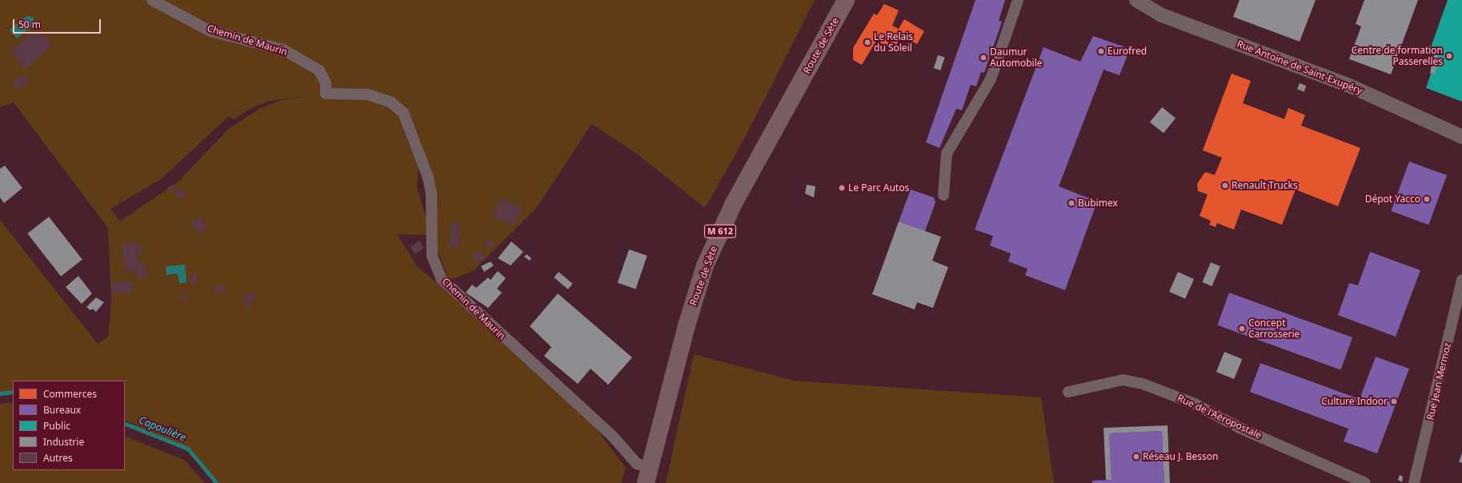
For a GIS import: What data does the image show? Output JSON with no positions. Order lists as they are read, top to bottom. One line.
{"streets":{"main road":["Route de Sète","M 612"],"street":["Chemin de Maurin","Rue Antoine de Saint-Exupéry","Rue Jean Mermoz","Rue de l'Aéropostale"]},"crossings":[["Chemin de Maurin","Route de Sète"]],"water":["Capoulière"],"places":["Le Relais du Soleil","Eurofred","Centre de formation Passerelles","Daumur Automobile","Renault Trucks","Le Parc Autos","Dépot Yacco","Bubimex","Concept Carrosserie","Culture Indoor","Réseau J. Besson"],"legend":["Commerces","Bureaux","Public","Industrie","Autres"],"scale_bar":"50 m"}
